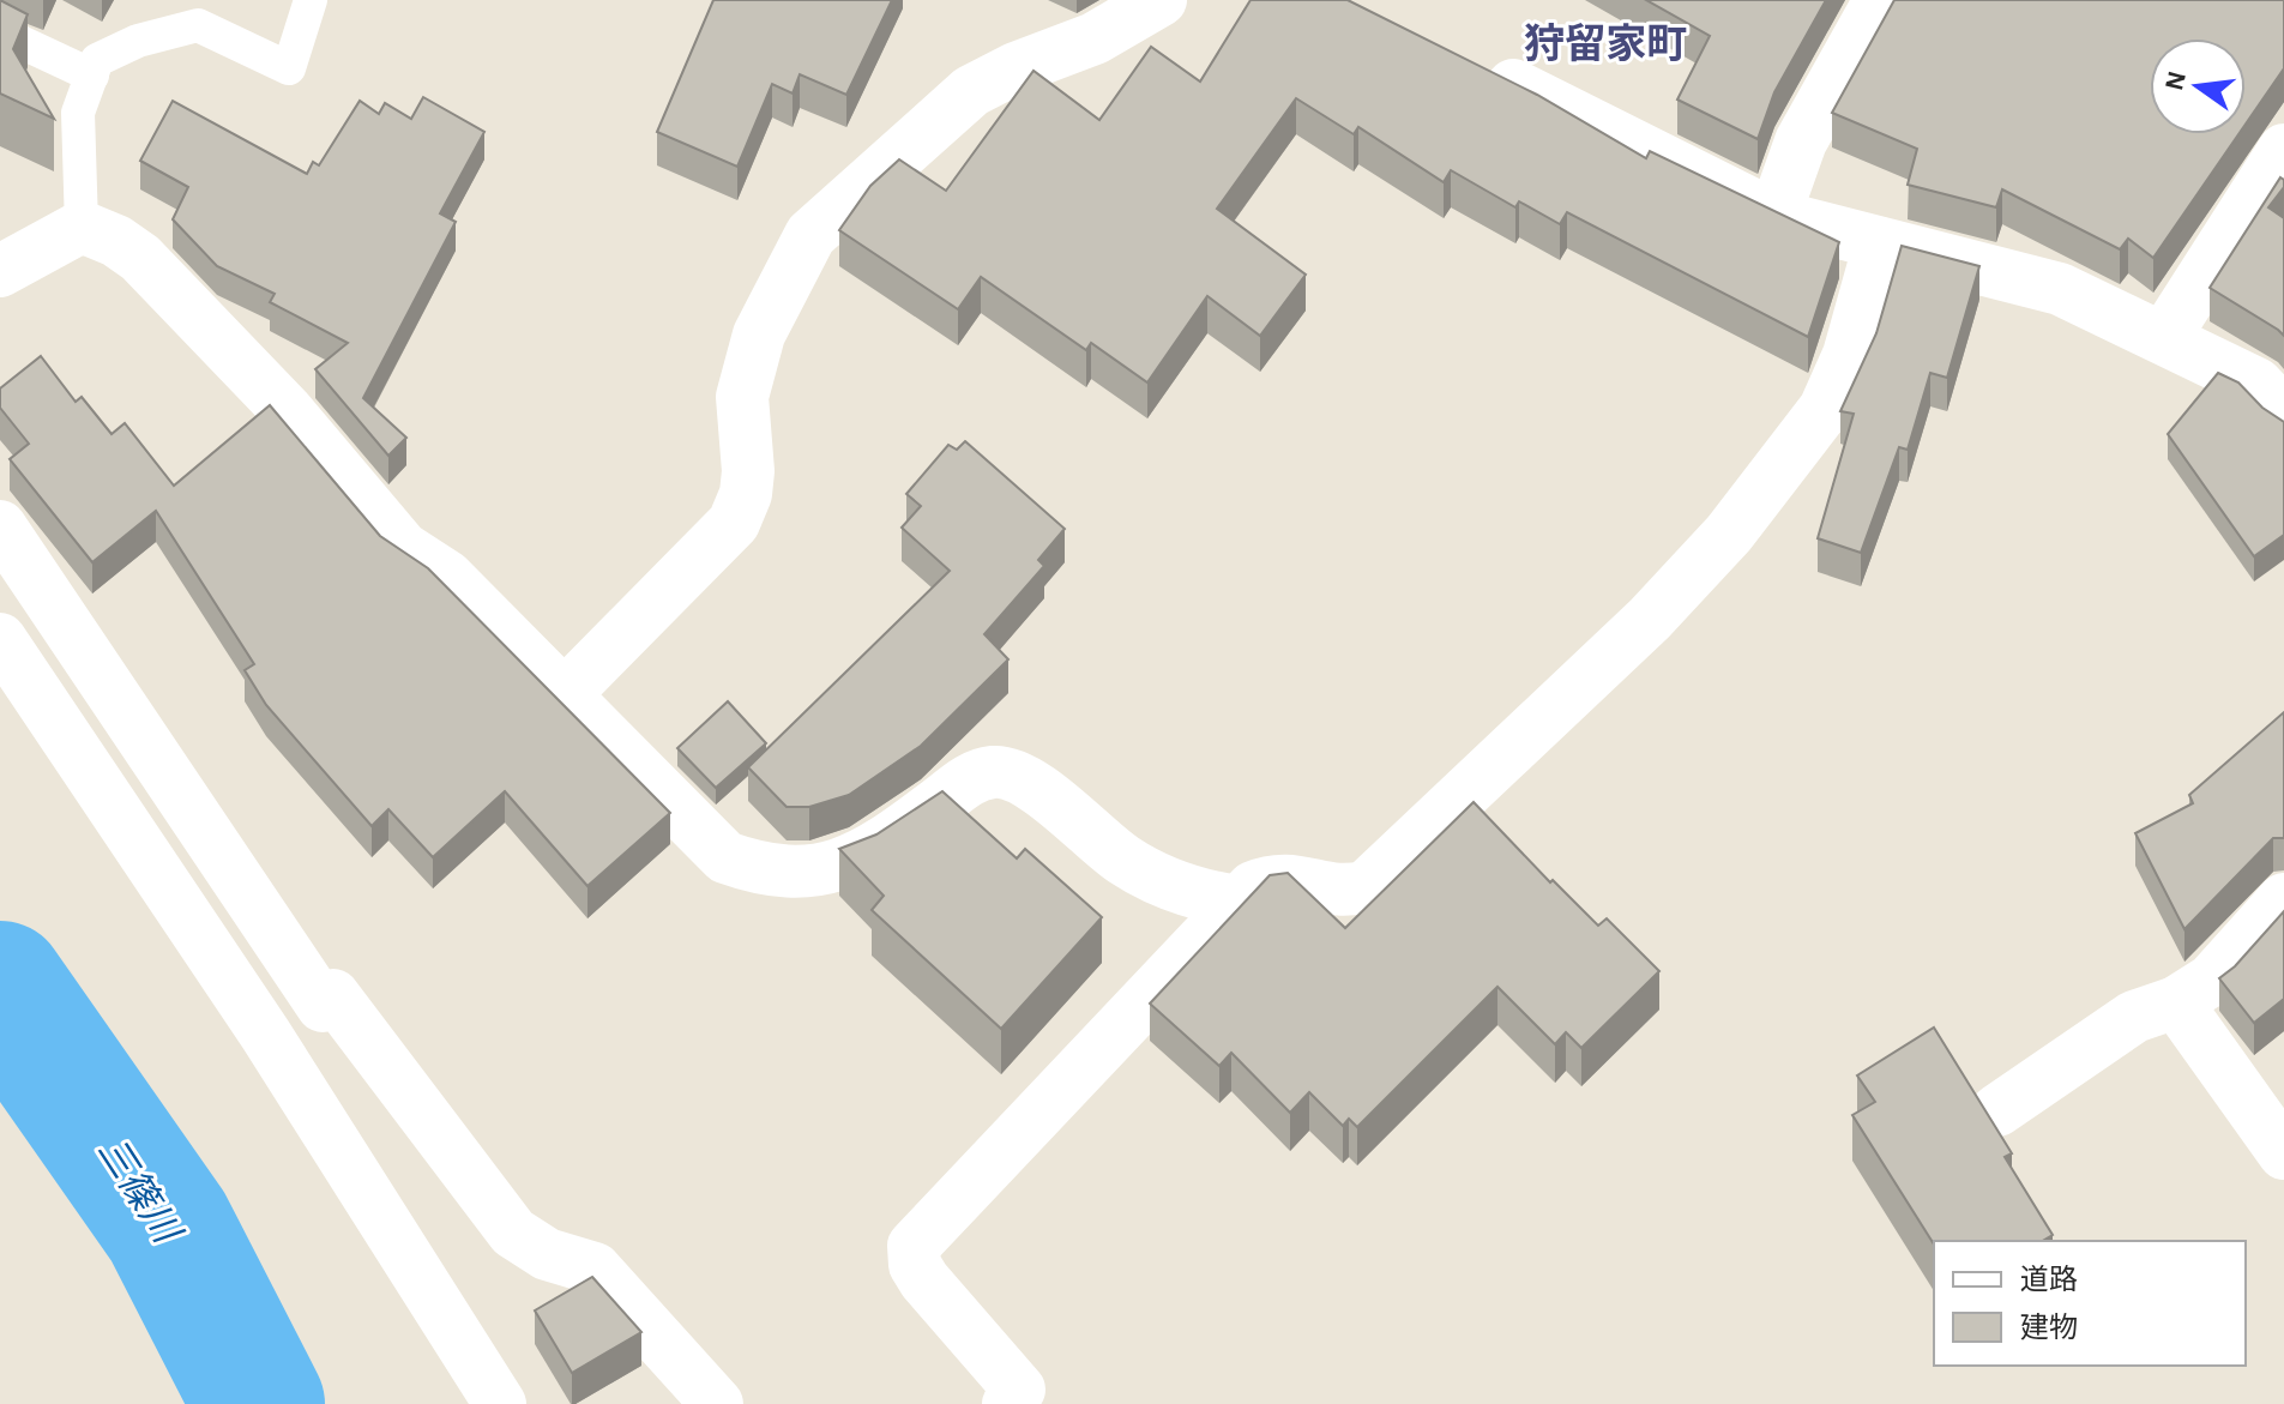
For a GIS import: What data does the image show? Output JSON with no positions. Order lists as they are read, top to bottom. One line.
{"districts":["狩留家町"],"water":["三篠川"],"legend":["道路","建物"],"north":"left"}
